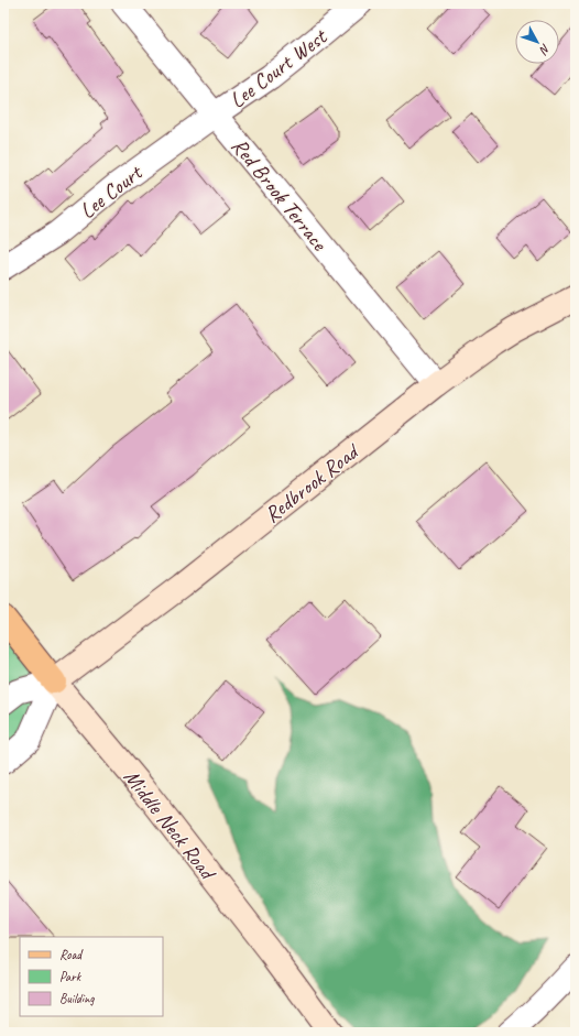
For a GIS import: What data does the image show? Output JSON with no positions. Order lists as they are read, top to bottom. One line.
{"streets":{"main road":["Redbrook Road","Middle Neck Road"],"street":["Lee Court West","Lee Court","Red Brook Terrace"]},"crossings":[["Lee Court West","Lee Court"],["Lee Court West","Red Brook Terrace"],["Lee Court","Red Brook Terrace"],["Red Brook Terrace","Redbrook Road"],["Redbrook Road","Middle Neck Road"]],"legend":["Road","Park","Building"],"north":"bottom right"}
